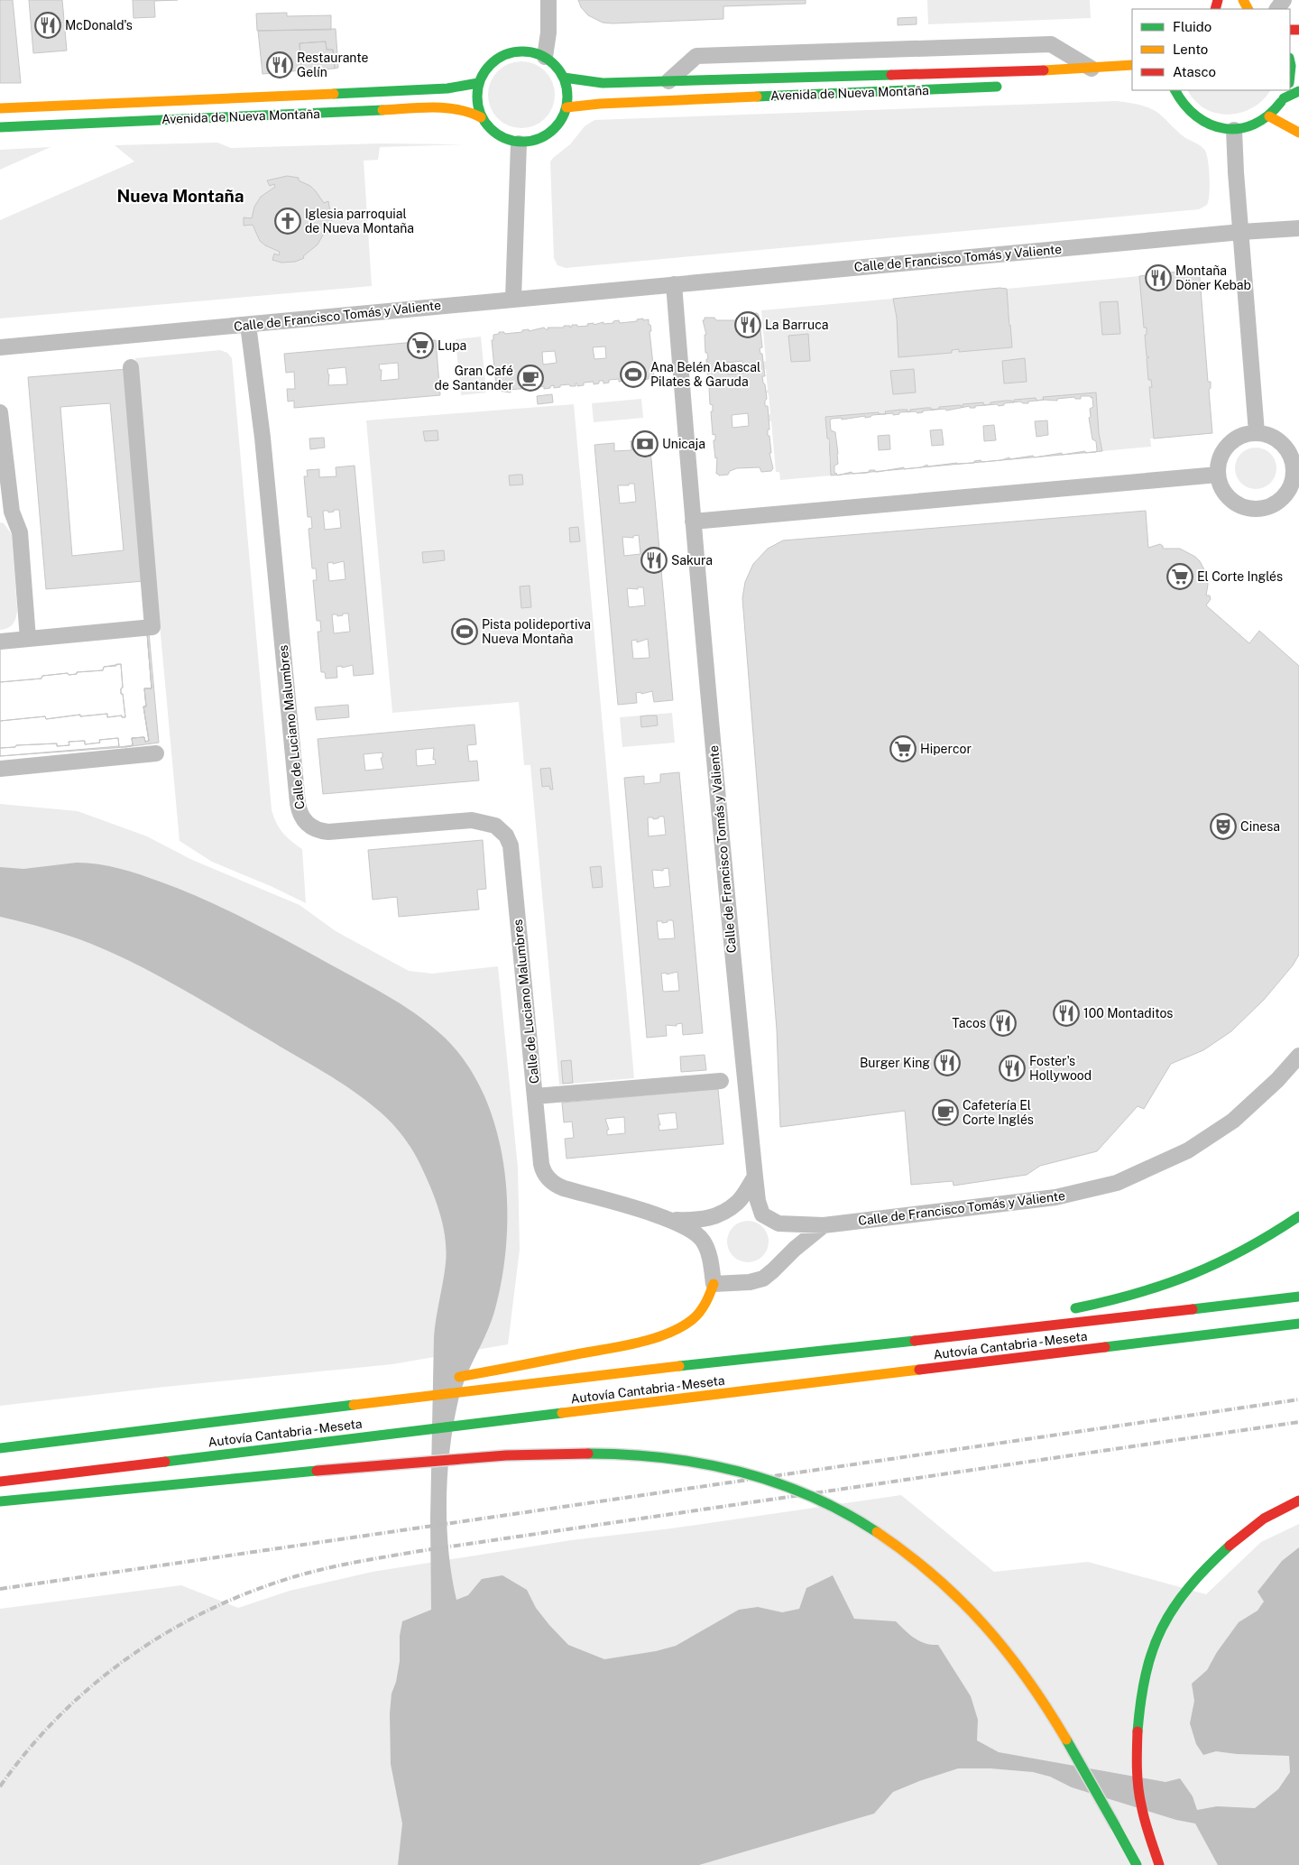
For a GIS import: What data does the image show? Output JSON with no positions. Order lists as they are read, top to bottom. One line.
{"streets":{"main road":["Avenida de Nueva Montaña","Autovía Cantabria - Meseta"],"street":["Calle de Francisco Tomás y Valiente","Calle de Luciano Malumbres"]},"crossings":[["Calle de Francisco Tomás y Valiente","Calle de Luciano Malumbres"]],"districts":["Nueva Montaña"],"places":{"restaurant":["McDonald's","Restaurante Gelín","Montaña Döner Kebab","La Barruca","Sakura","100 Montaditos","Tacos","Burger King","Foster's Hollywood"],"church":["Iglesia parroquial de Nueva Montaña"],"supermarket":["Lupa","El Corte Inglés","Hipercor"],"sports":["Ana Belén Abascal Pilates & Garuda","Pista polideportiva Nueva Montaña"],"cafe":["Gran Café de Santander","Cafetería El Corte Inglés"],"bank":["Unicaja"],"theatre":["Cinesa"]},"legend":["Fluido","Lento","Atasco"]}
